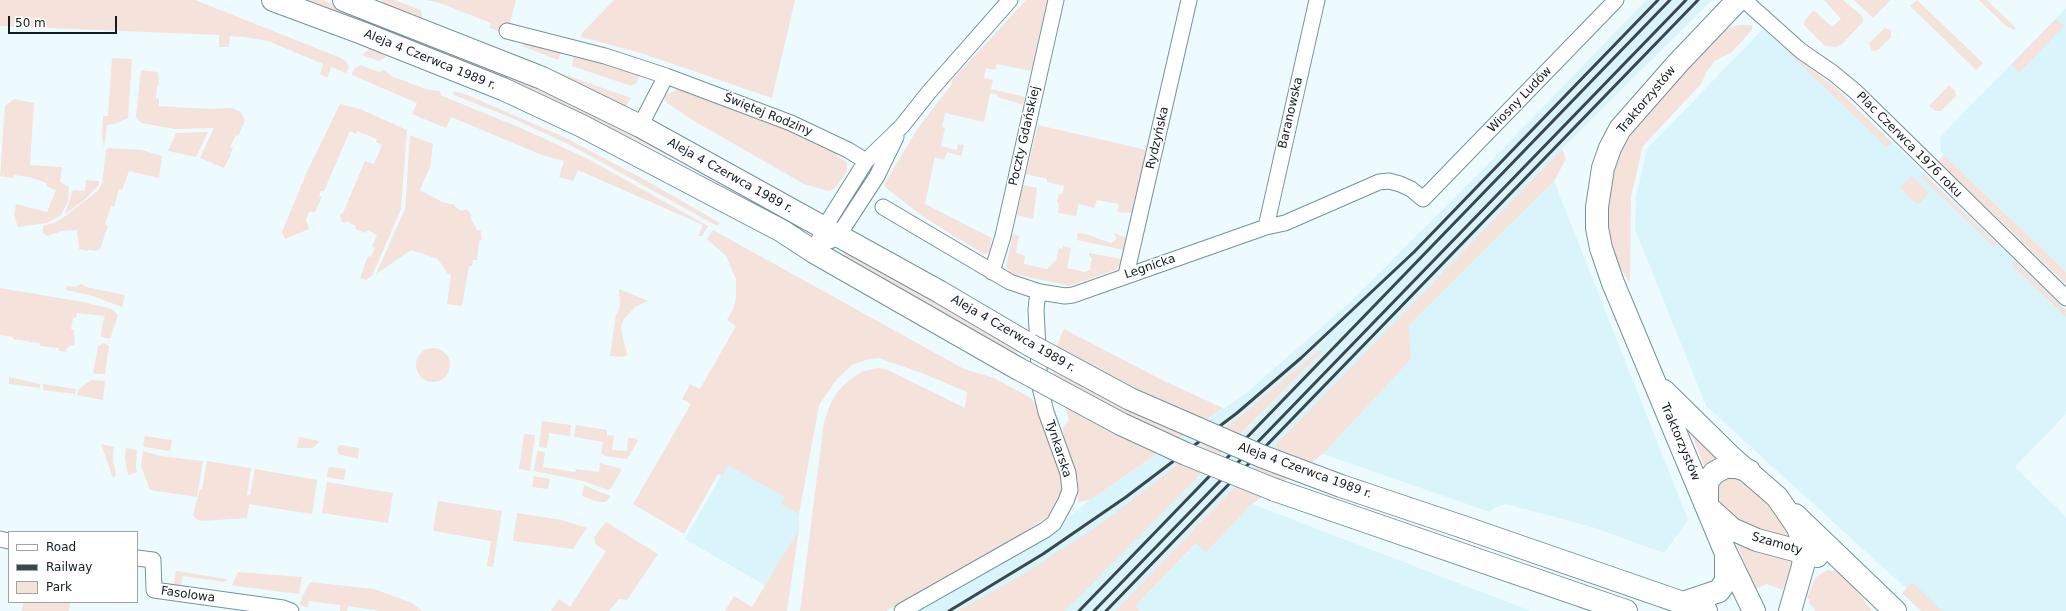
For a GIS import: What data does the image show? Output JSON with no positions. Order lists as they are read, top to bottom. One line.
{"streets":{"main road":["Aleja 4 Czerwca 1989 r.","Traktorzystów","Szamoty"],"street":["Wiosny Ludów","Baranowska","Świętej Rodziny","Poczty Gdańskiej","Rydzyńska","Plac Czerwca 1976 roku","Legnicka","Tynkarska","Fasolowa"]},"crossings":[["Wiosny Ludów","Legnicka"],["Traktorzystów","Szamoty"],["Baranowska","Legnicka"],["Poczty Gdańskiej","Legnicka"],["Rydzyńska","Legnicka"],["Legnicka","Tynkarska"]],"legend":["Road","Railway","Park"],"scale_bar":"50 m"}
